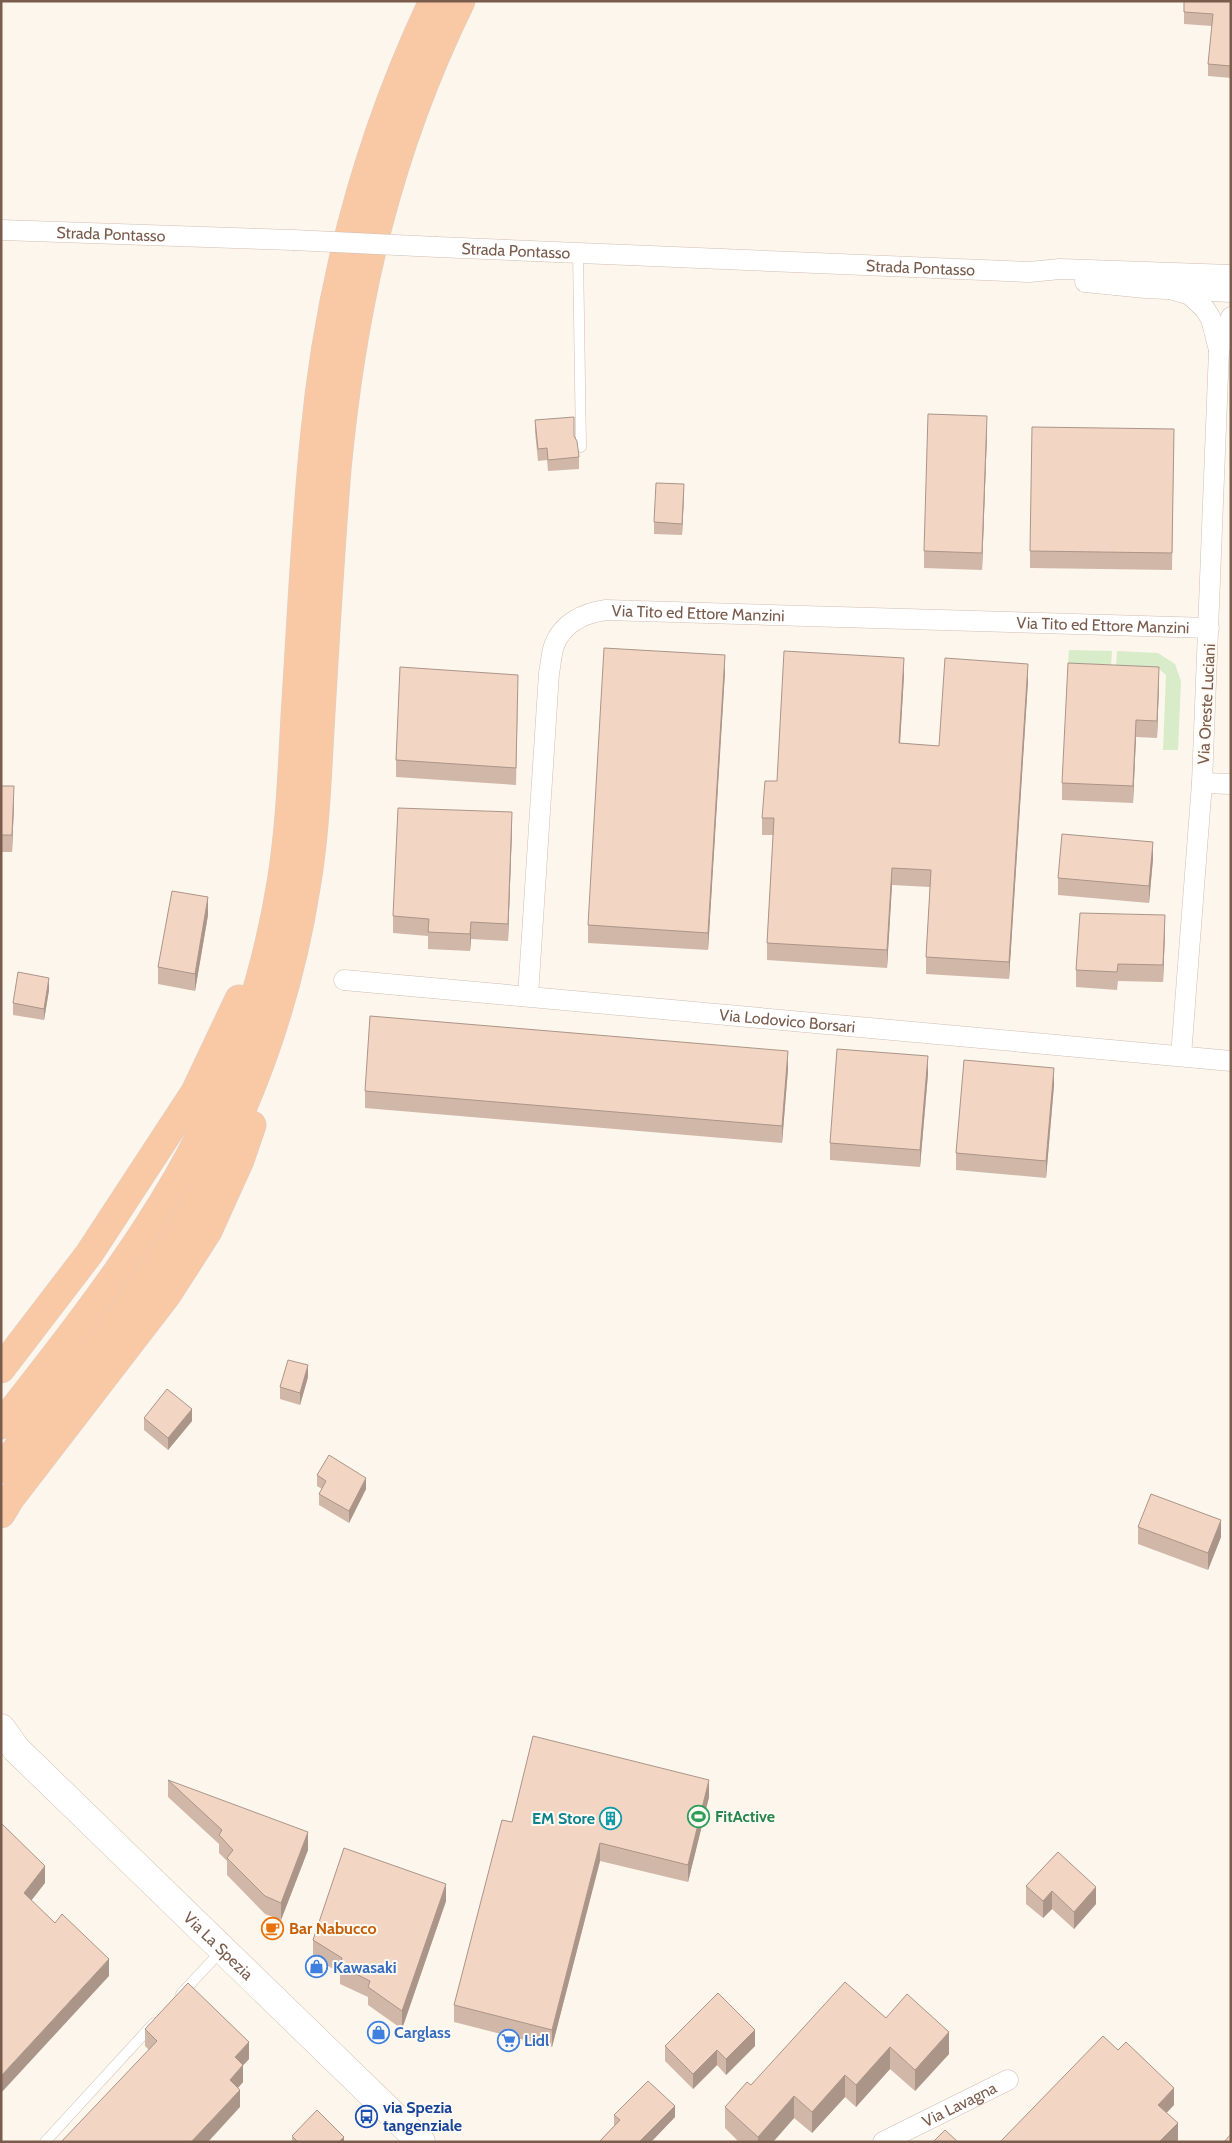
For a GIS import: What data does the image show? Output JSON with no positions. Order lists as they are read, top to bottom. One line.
{"streets":{"main road":["Via La Spezia"],"street":["Strada Pontasso","Via Tito ed Ettore Manzini","Via Oreste Luciani","Via Lodovico Borsari","Via Lavagna"]},"crossings":[["Strada Pontasso","Via Oreste Luciani"],["Via Tito ed Ettore Manzini","Via Oreste Luciani"],["Via Tito ed Ettore Manzini","Via Lodovico Borsari"],["Via Oreste Luciani","Via Lodovico Borsari"]],"places":{"sports":["FitActive"],"building":["EM Store"],"cafe":["Bar Nabucco"],"shop":["Kawasaki","Carglass"],"supermarket":["Lidl"],"bus stop":["via Spezia tangenziale"]}}
